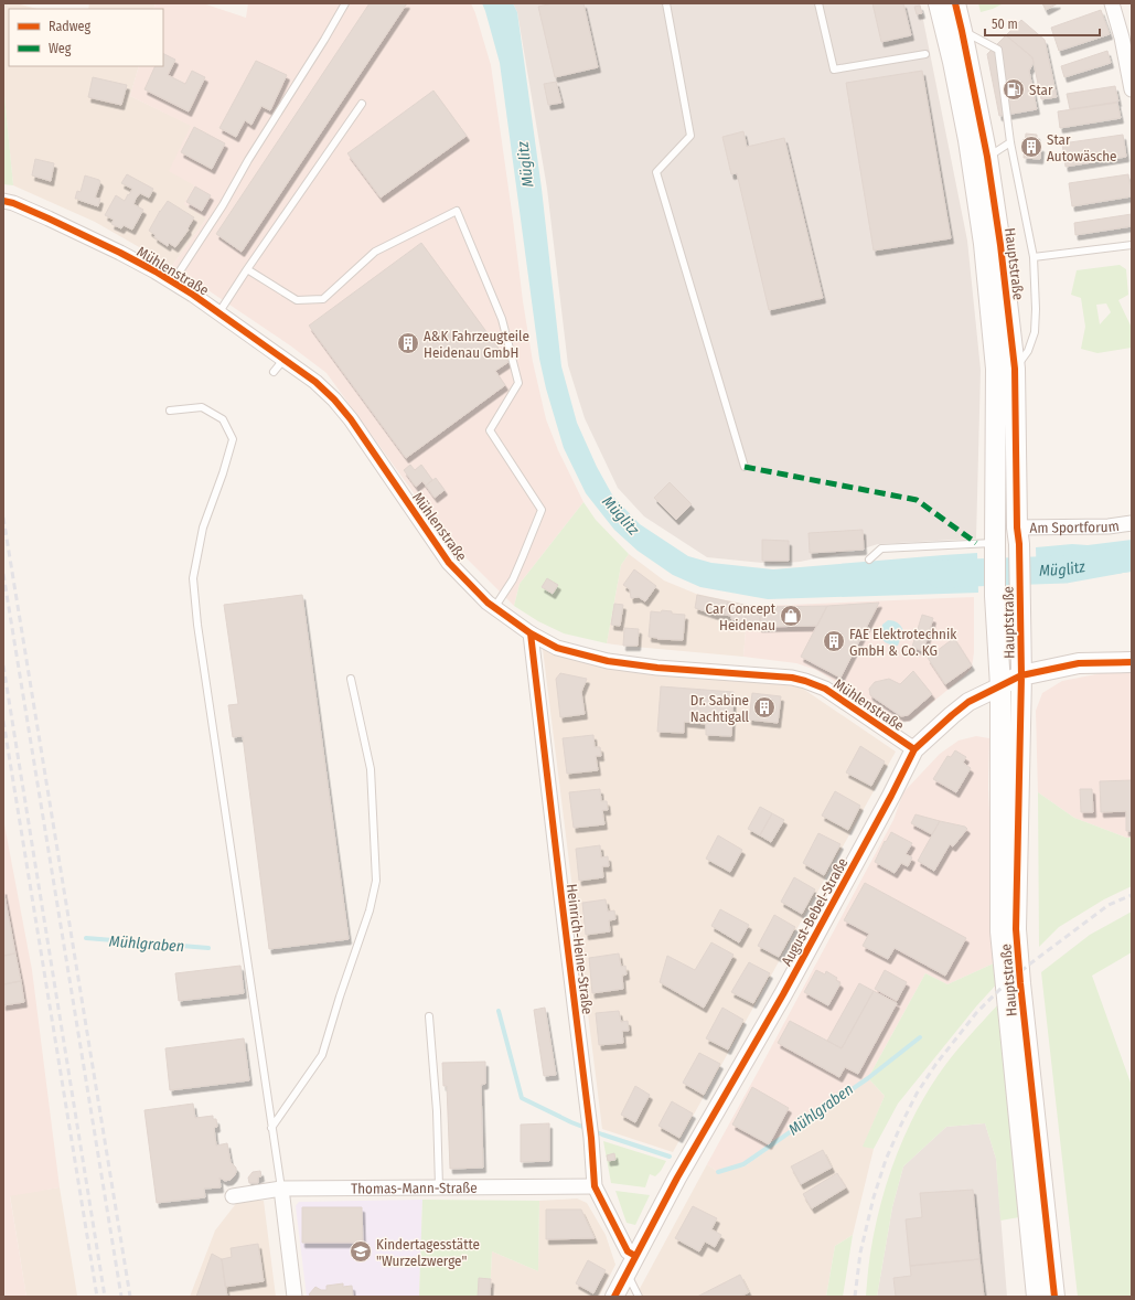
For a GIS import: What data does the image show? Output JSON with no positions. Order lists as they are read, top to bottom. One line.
{"streets":{"main road":["Hauptstraße","August-Bebel-Straße"],"street":["Mühlenstraße","Am Sportforum","Heinrich-Heine-Straße","Thomas-Mann-Straße"]},"crossings":[["Hauptstraße","Am Sportforum"],["Hauptstraße","August-Bebel-Straße"],["Mühlenstraße","August-Bebel-Straße"],["Mühlenstraße","Heinrich-Heine-Straße"],["August-Bebel-Straße","Heinrich-Heine-Straße"],["Heinrich-Heine-Straße","Thomas-Mann-Straße"]],"water":["Müglitz","Mühlgraben"],"places":{"fuel station":["Star"],"building":["Star Autowäsche","A&K Fahrzeugteile Heidenau GmbH","FAE Elektrotechnik GmbH & Co. KG","Dr. Sabine Nachtigall"],"shop":["Car Concept Heidenau"],"school or university":["Kindertagesstätte \"Wurzelzwerge\""]},"legend":["Radweg","Weg"],"scale_bar":"50 m"}
